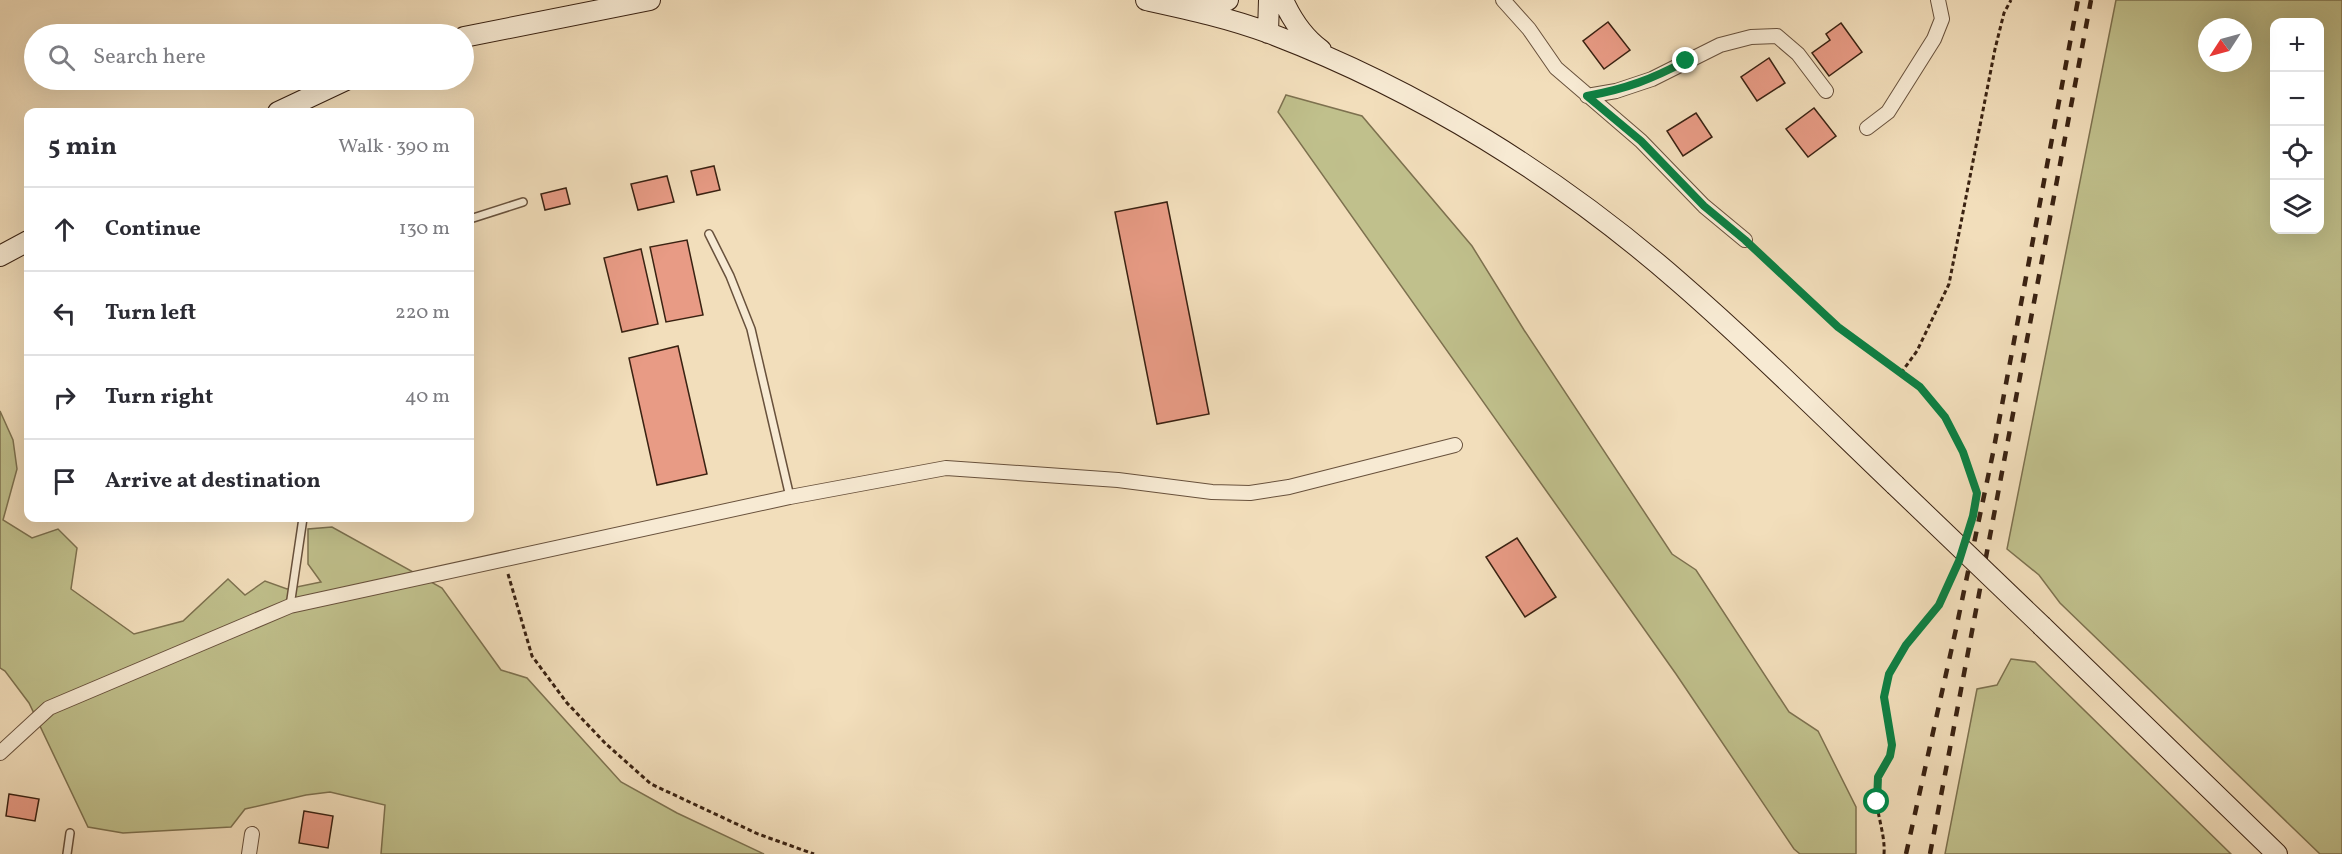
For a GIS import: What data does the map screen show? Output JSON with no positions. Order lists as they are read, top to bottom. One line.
{"north":"bottom left","page":{"map_buttons":["+","−"],"search":"Search here","heading":["5 min","Walk · 390 m"],"list":[["Continue","130 m"],["Turn left","220 m"],["Turn right","40 m"],"Arrive at destination"]}}
